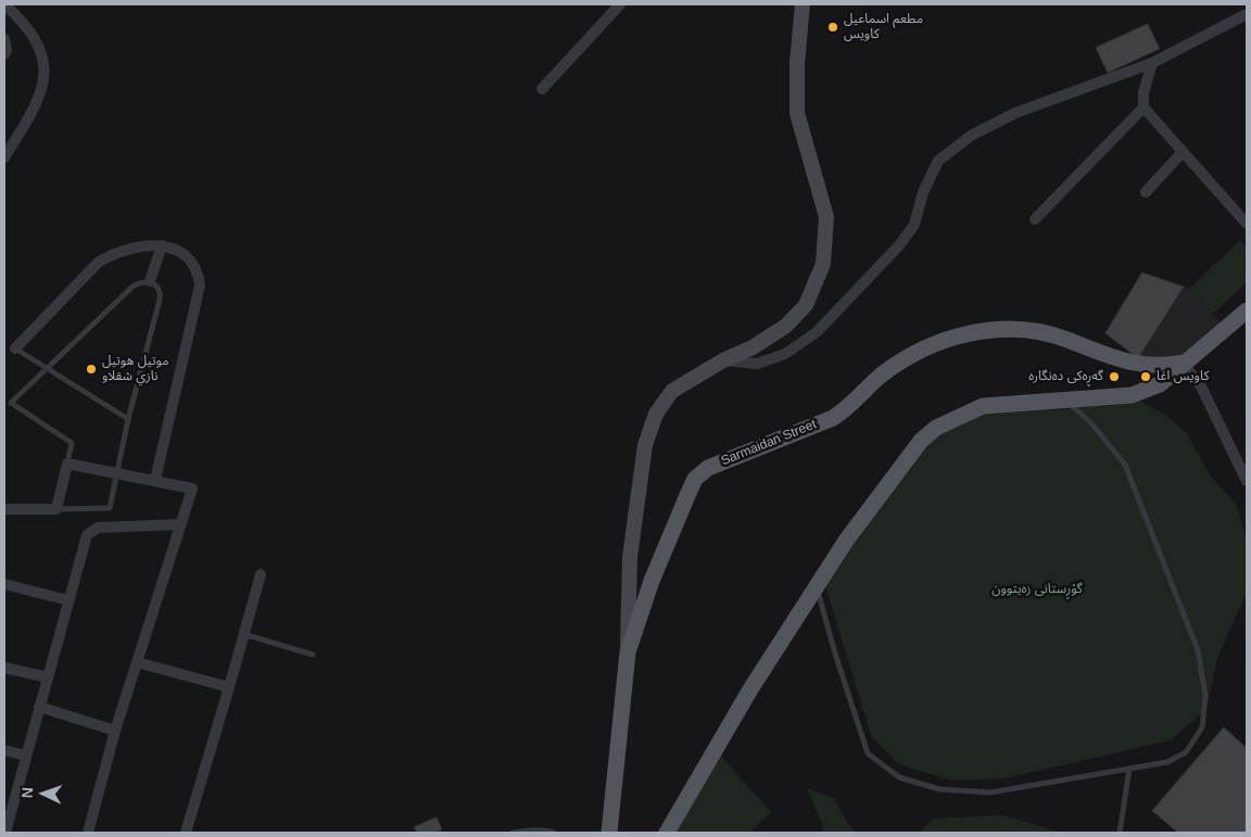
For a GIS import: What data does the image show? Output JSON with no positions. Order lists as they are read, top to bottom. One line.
{"streets":{"main road":["Sarmaidan Street"]},"parks":["گۆڕستانی زەیتوون"],"places":["مطعم اسماعیل کاویس","موتيل هوتيل نازي شقلاو","گەڕەکی دەنگارە","كاويس اغا"],"north":"left"}
